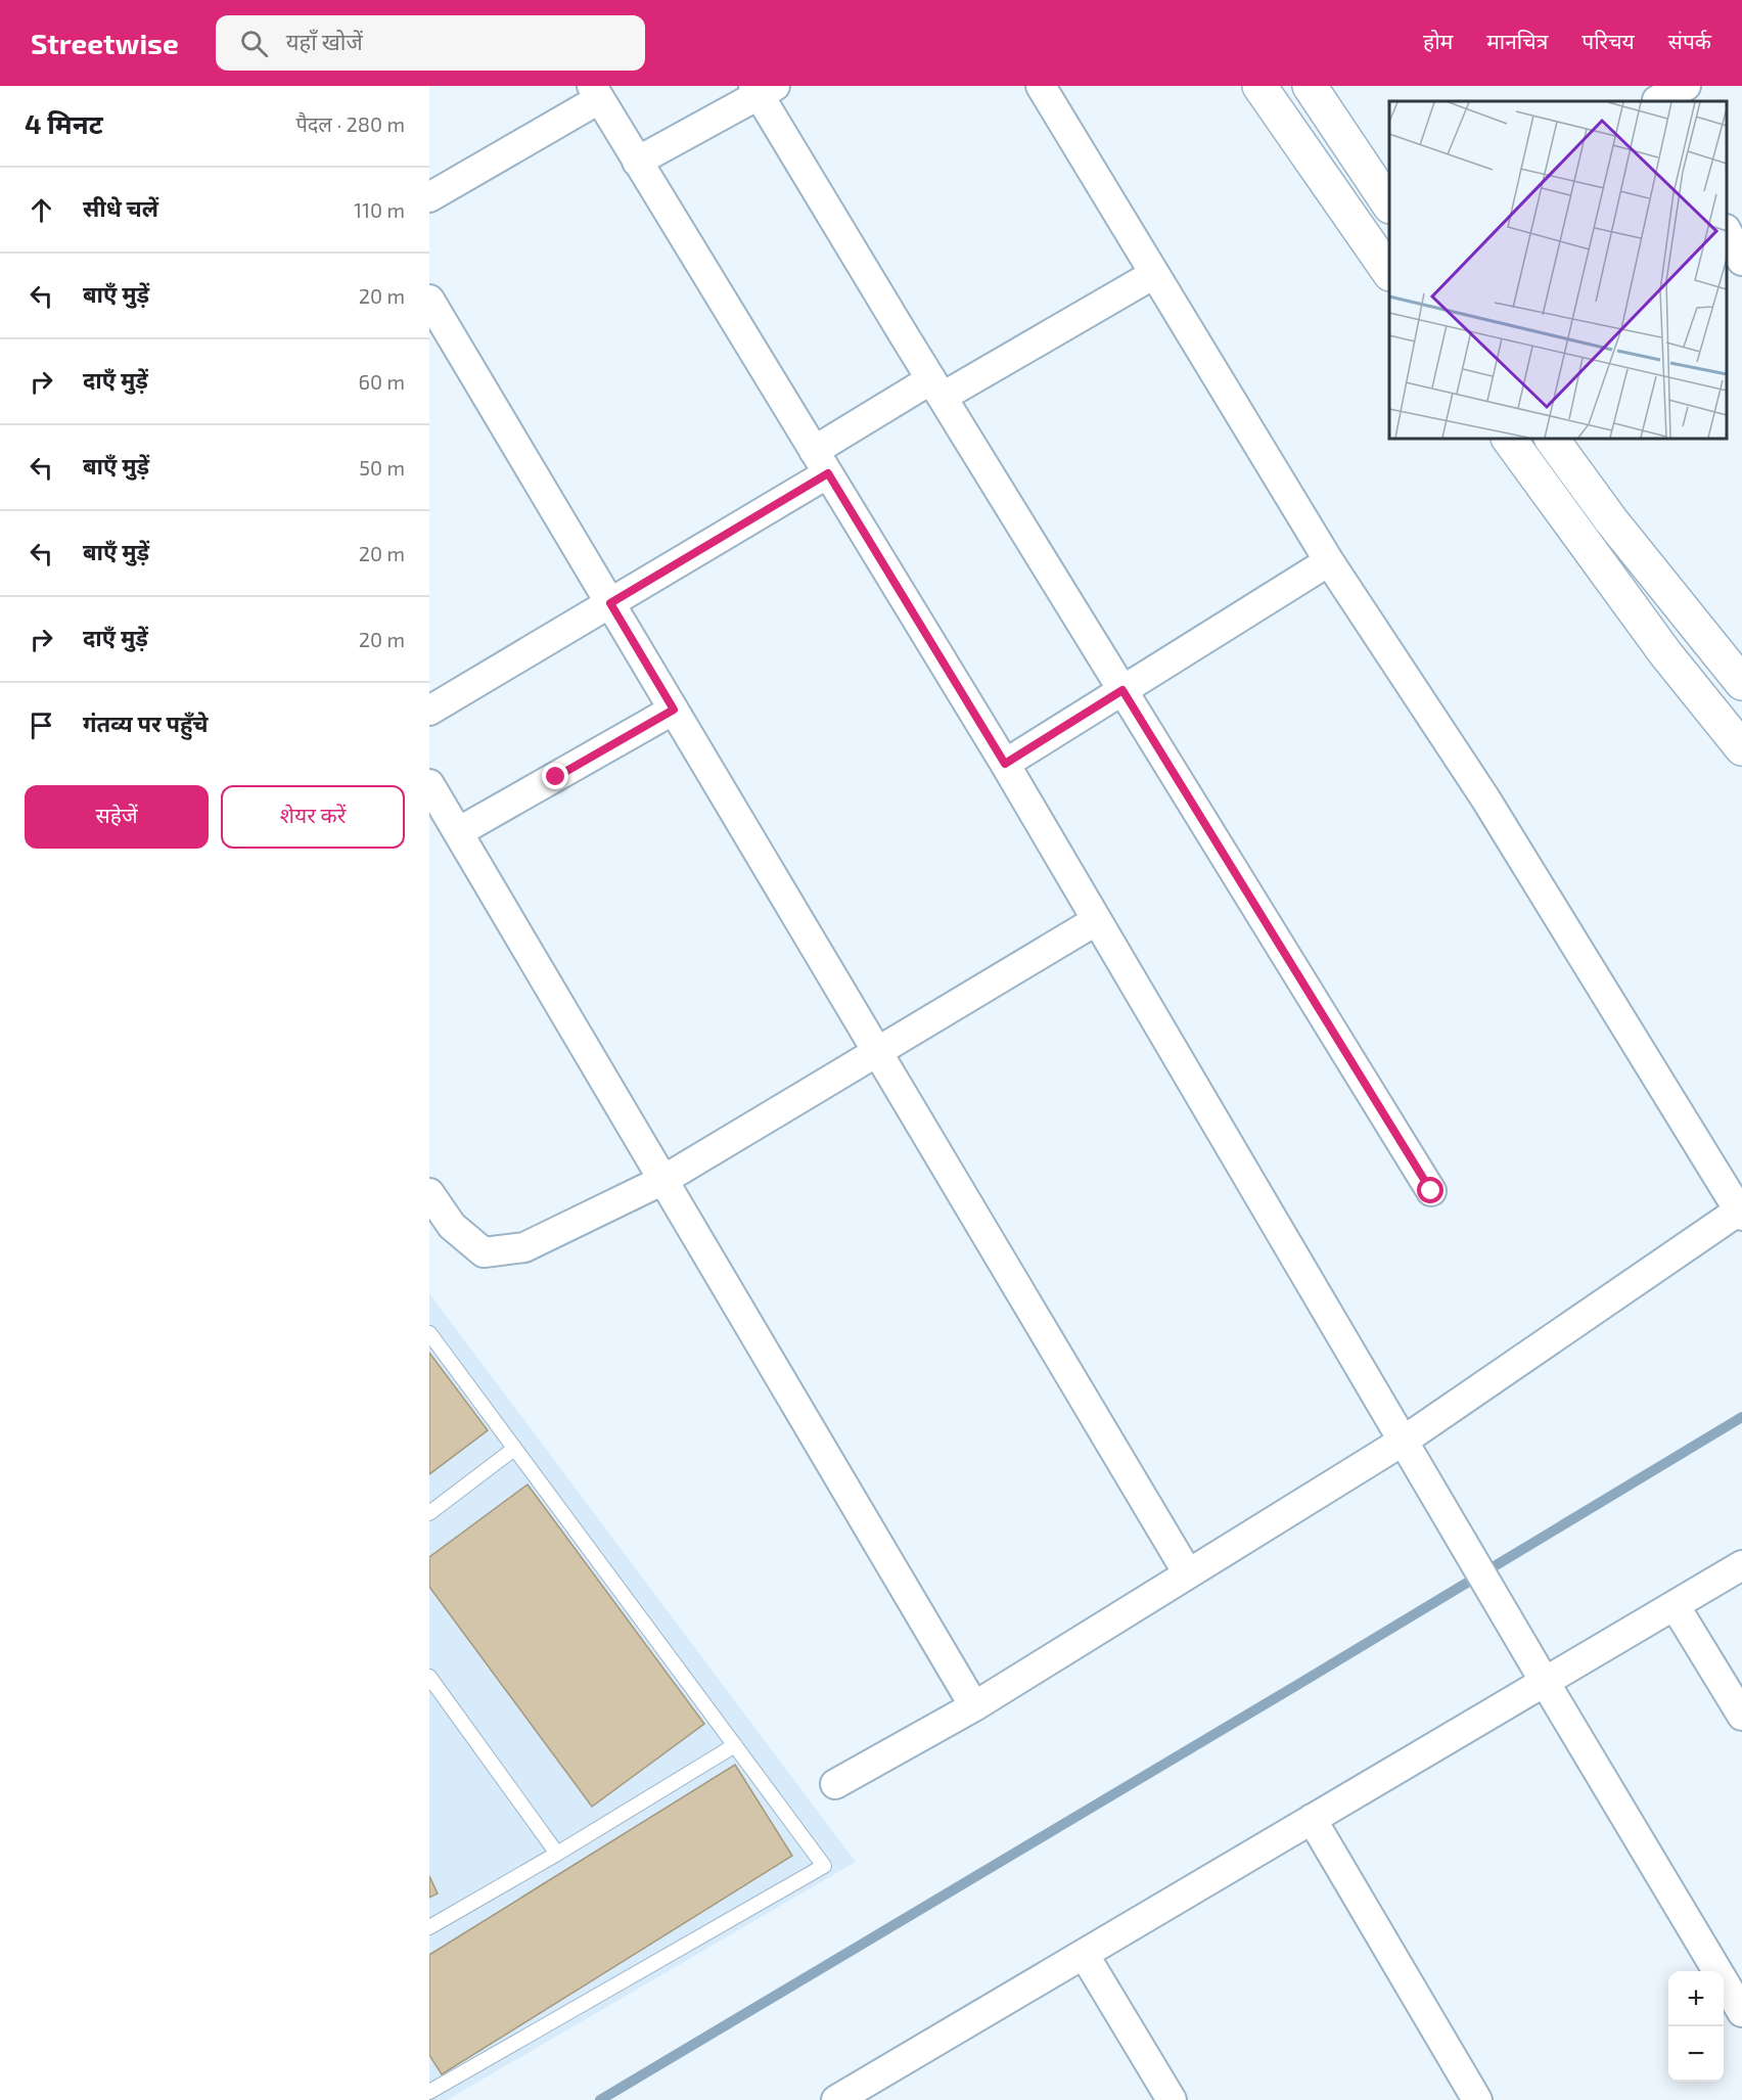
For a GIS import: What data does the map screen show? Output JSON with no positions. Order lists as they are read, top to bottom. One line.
{"page":{"header":"Streetwise","search":"यहाँ खोजें","nav":["होम","मानचित्र","परिचय","संपर्क"],"heading":["4 मिनट","पैदल · 280 m"],"list":[["सीधे चलें","110 m"],["बाएँ मुड़ें","20 m"],["दाएँ मुड़ें","60 m"],["बाएँ मुड़ें","50 m"],["बाएँ मुड़ें","20 m"],["दाएँ मुड़ें","20 m"],"गंतव्य पर पहुँचे"],"buttons":["सहेजें","शेयर करें"],"map_buttons":["+","−"]}}
